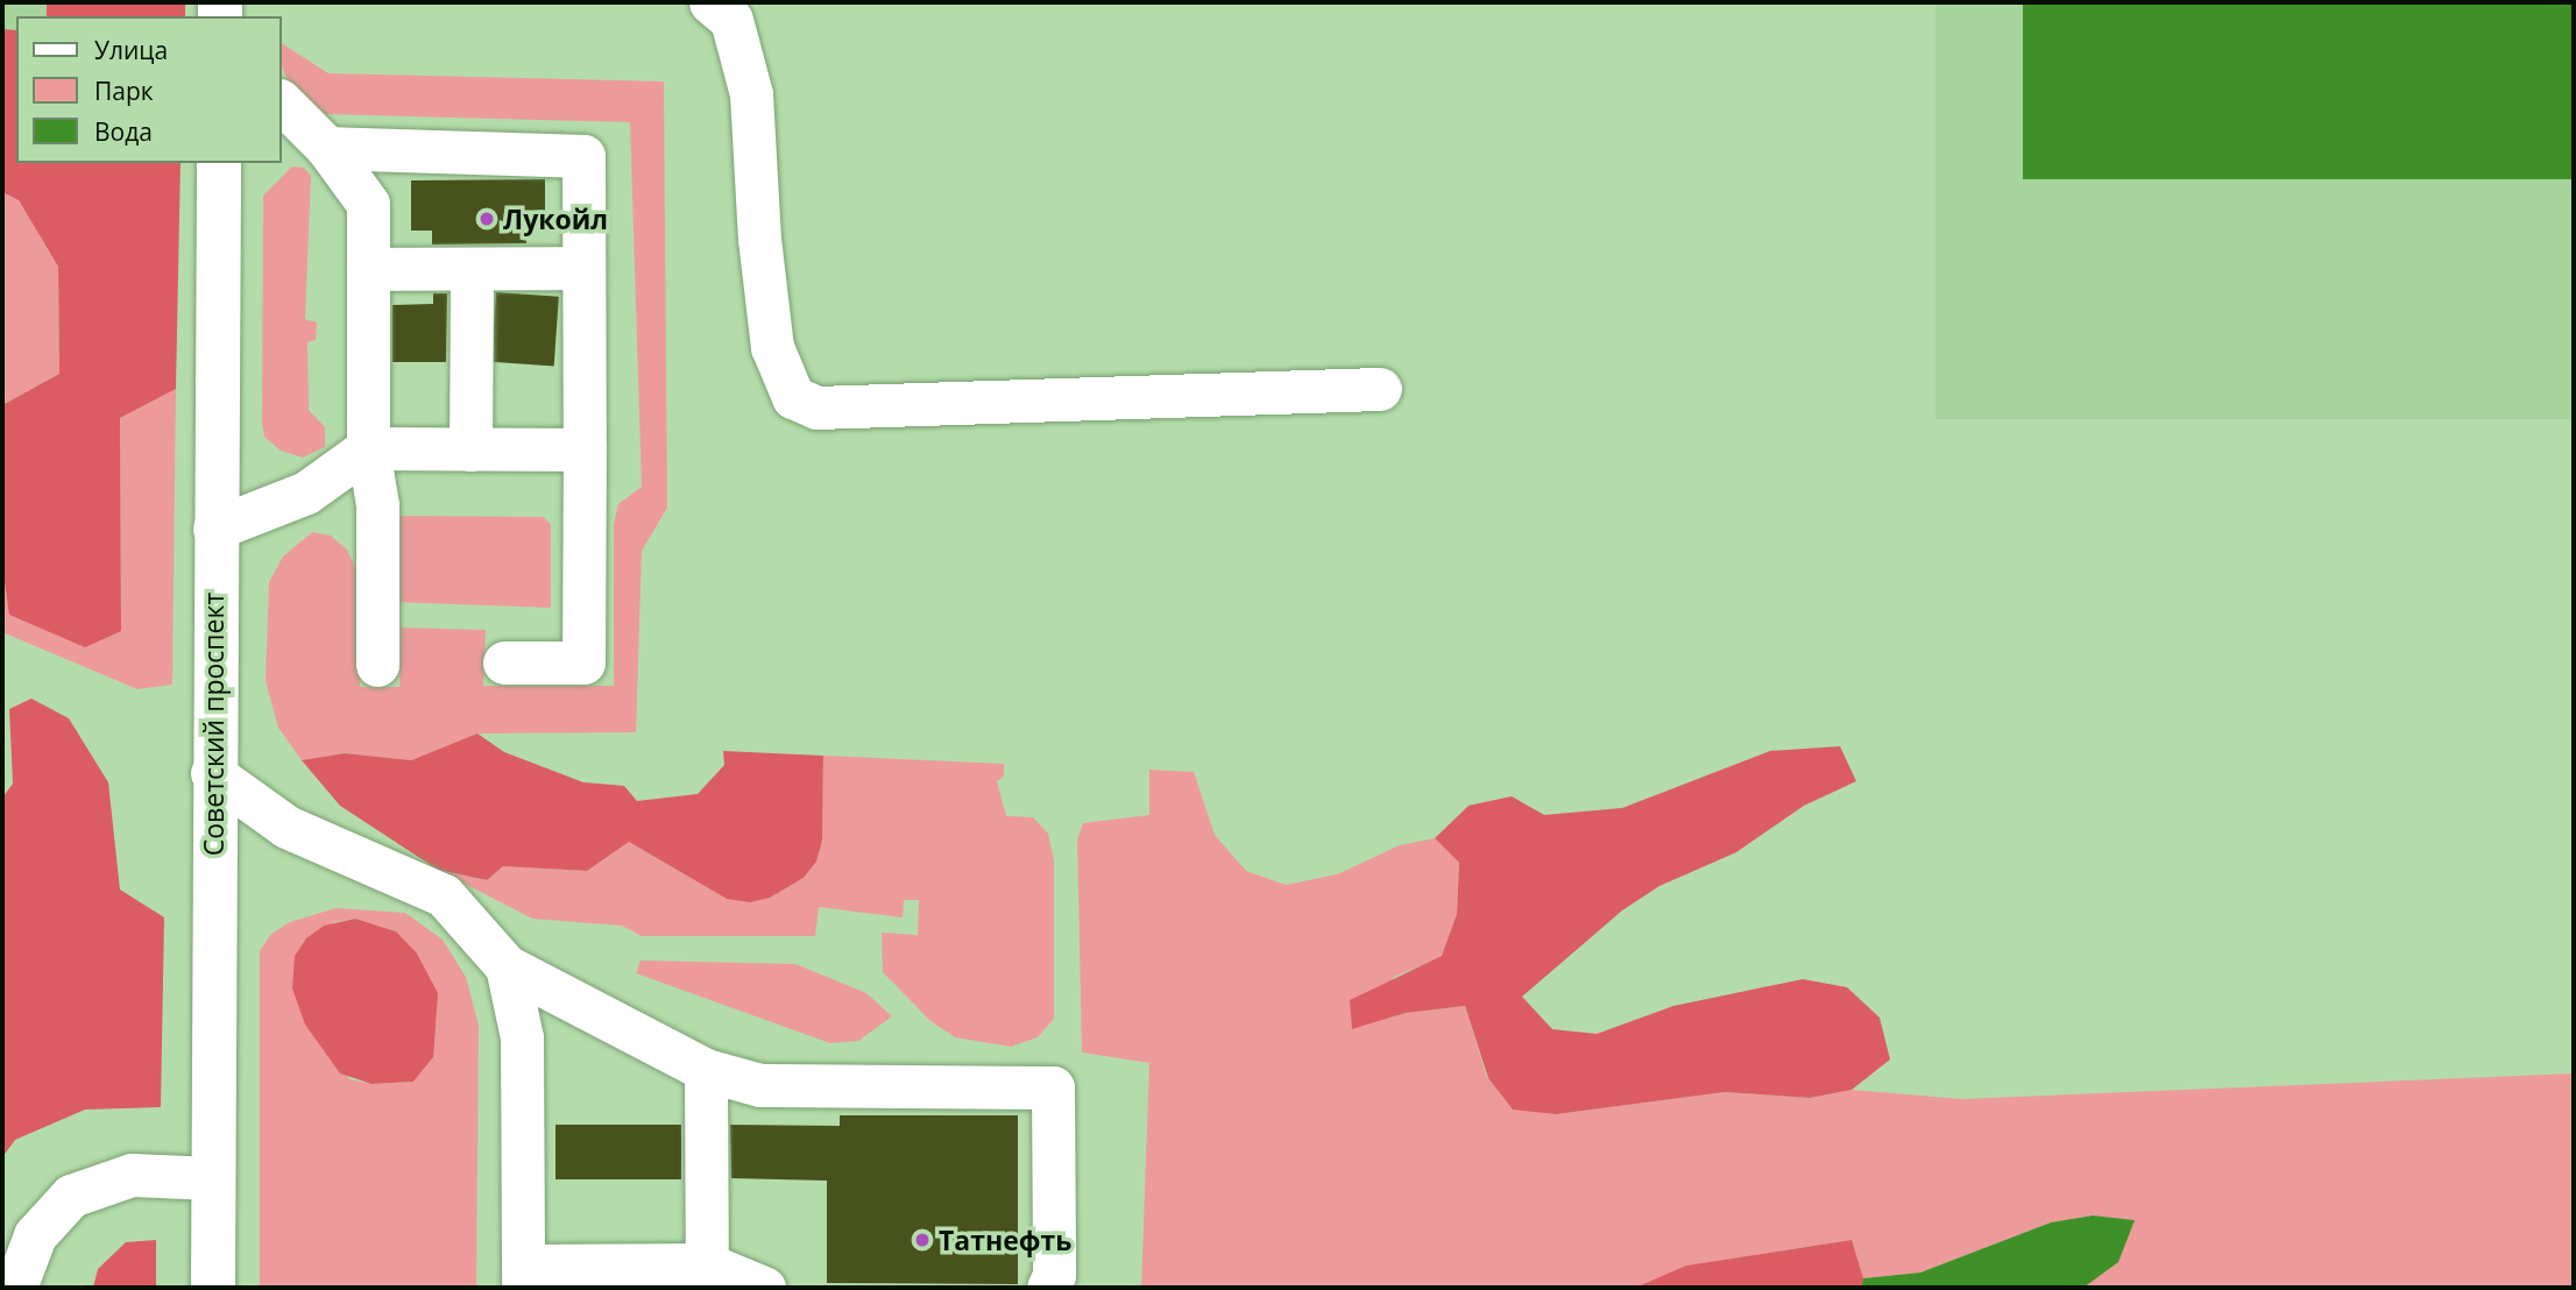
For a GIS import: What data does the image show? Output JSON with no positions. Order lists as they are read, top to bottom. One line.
{"streets":{"main road":["Советский проспект"]},"places":["Лукойл","Татнефть"],"legend":["Улица","Парк","Вода"]}
